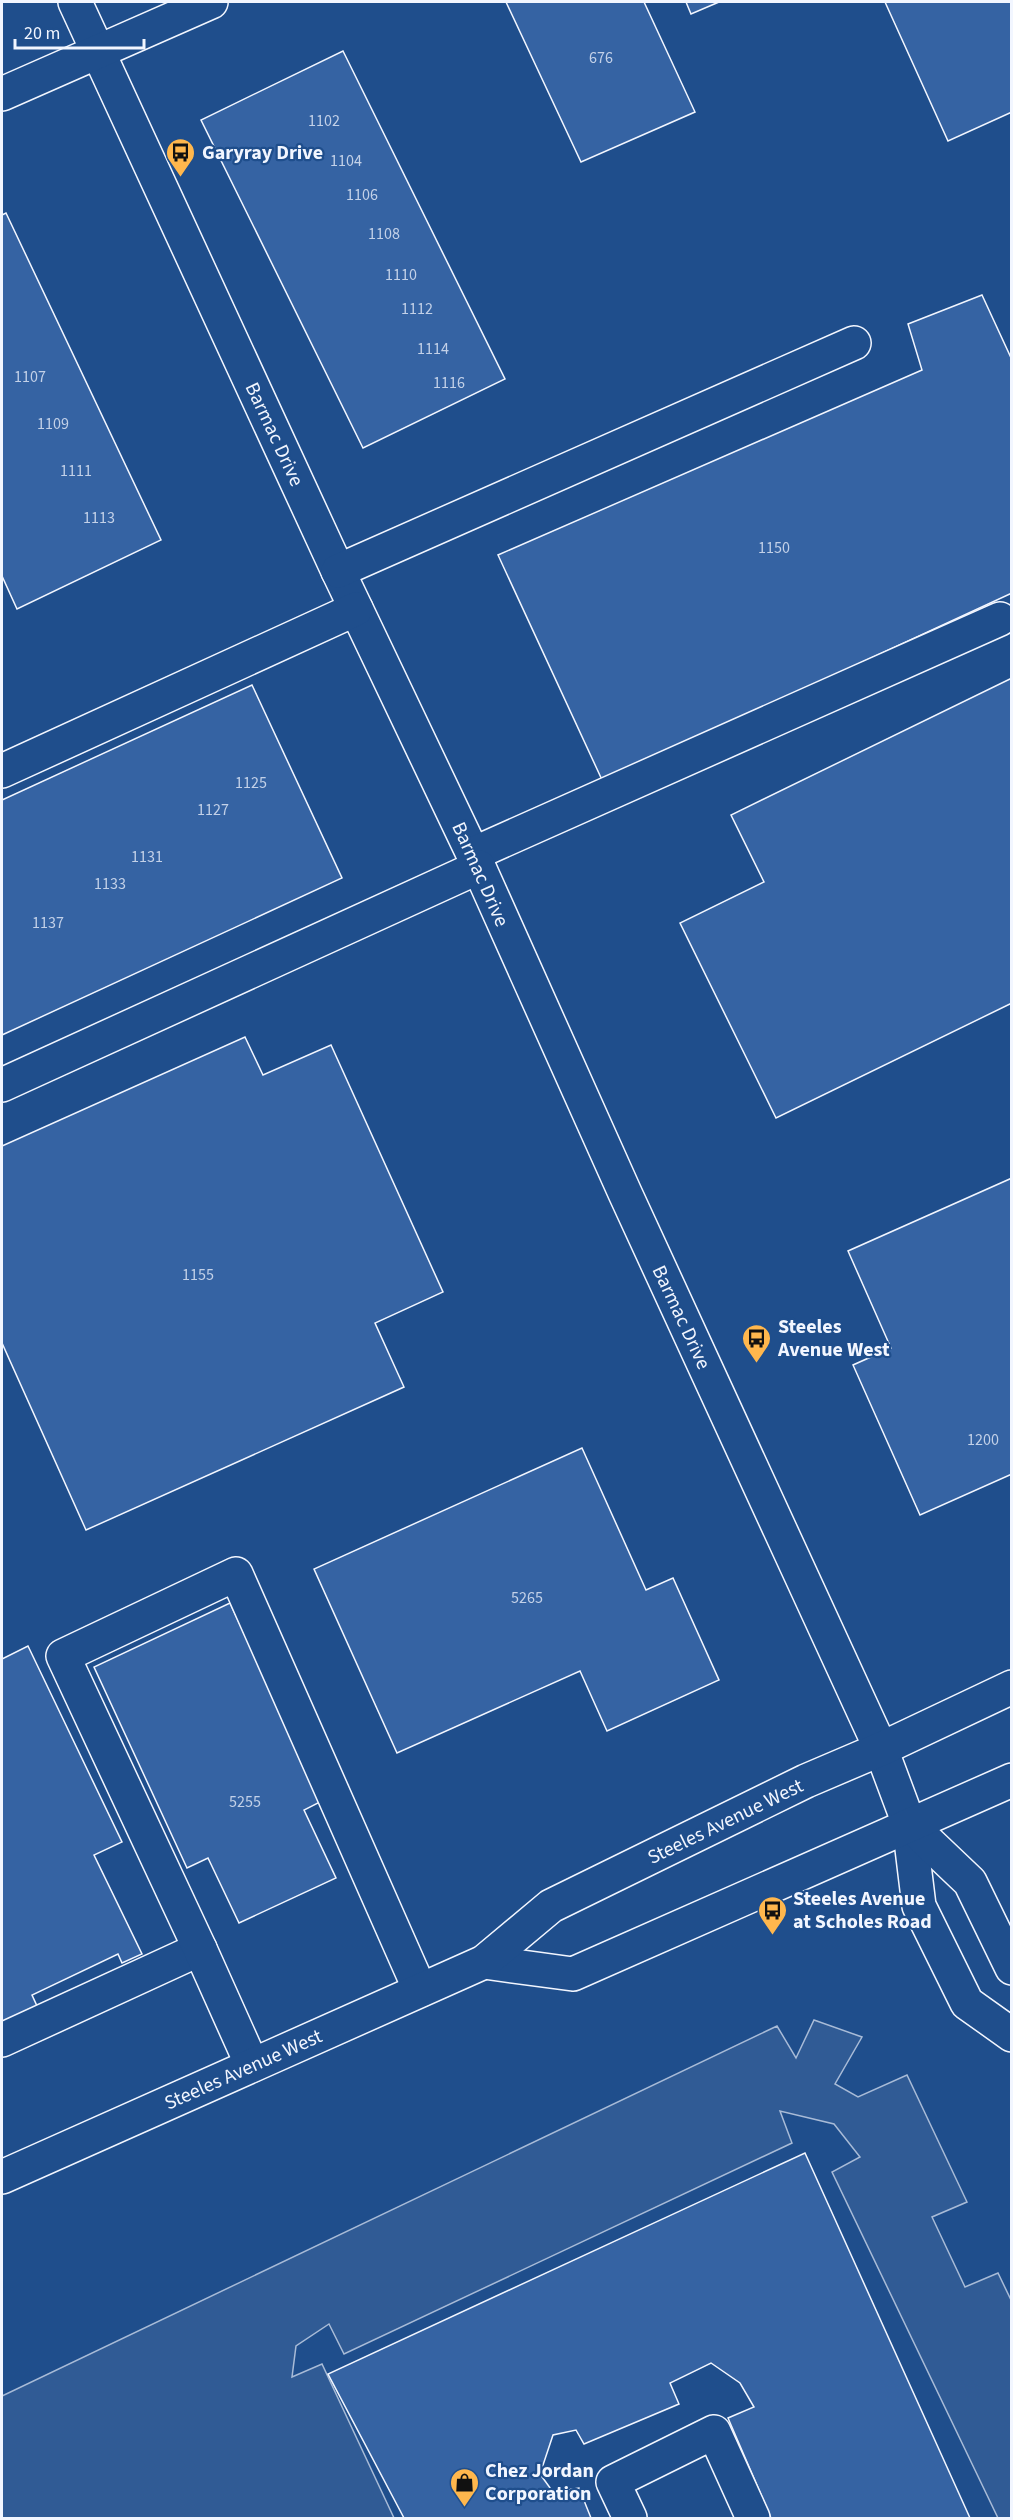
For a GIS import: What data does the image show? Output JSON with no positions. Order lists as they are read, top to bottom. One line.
{"streets":{"street":["Barmac Drive","Steeles Avenue West"]},"crossings":[["Barmac Drive","Steeles Avenue West"]],"places":{"bus stop":["Garyray Drive","Steeles Avenue West","Steeles Avenue at Scholes Road"],"shop":["Chez Jordan Corporation"]},"house_numbers":["676","1102","1104","1106","1108","1110","1112","1114","1107","1116","1109","1111","1113","1150","1125","1127","1131","1133","1137","1155","1200","5265","5255"],"scale_bar":"20 m"}
